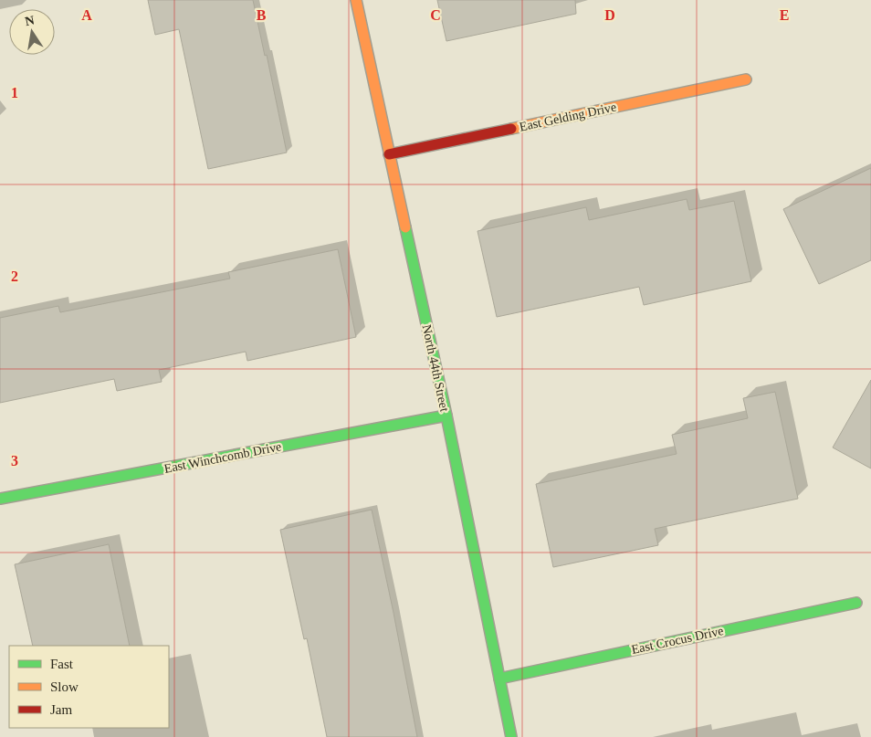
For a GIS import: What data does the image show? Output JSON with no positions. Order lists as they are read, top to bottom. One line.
{"streets":{"street":["East Gelding Drive","North 44th Street","East Winchcomb Drive","East Crocus Drive"]},"crossings":[["East Gelding Drive","North 44th Street"],["North 44th Street","East Winchcomb Drive"],["North 44th Street","East Crocus Drive"]],"legend":["Fast","Slow","Jam"],"north":"top","grid":{"columns":["A","B","C","D","E"],"rows":["1","2","3"]}}
